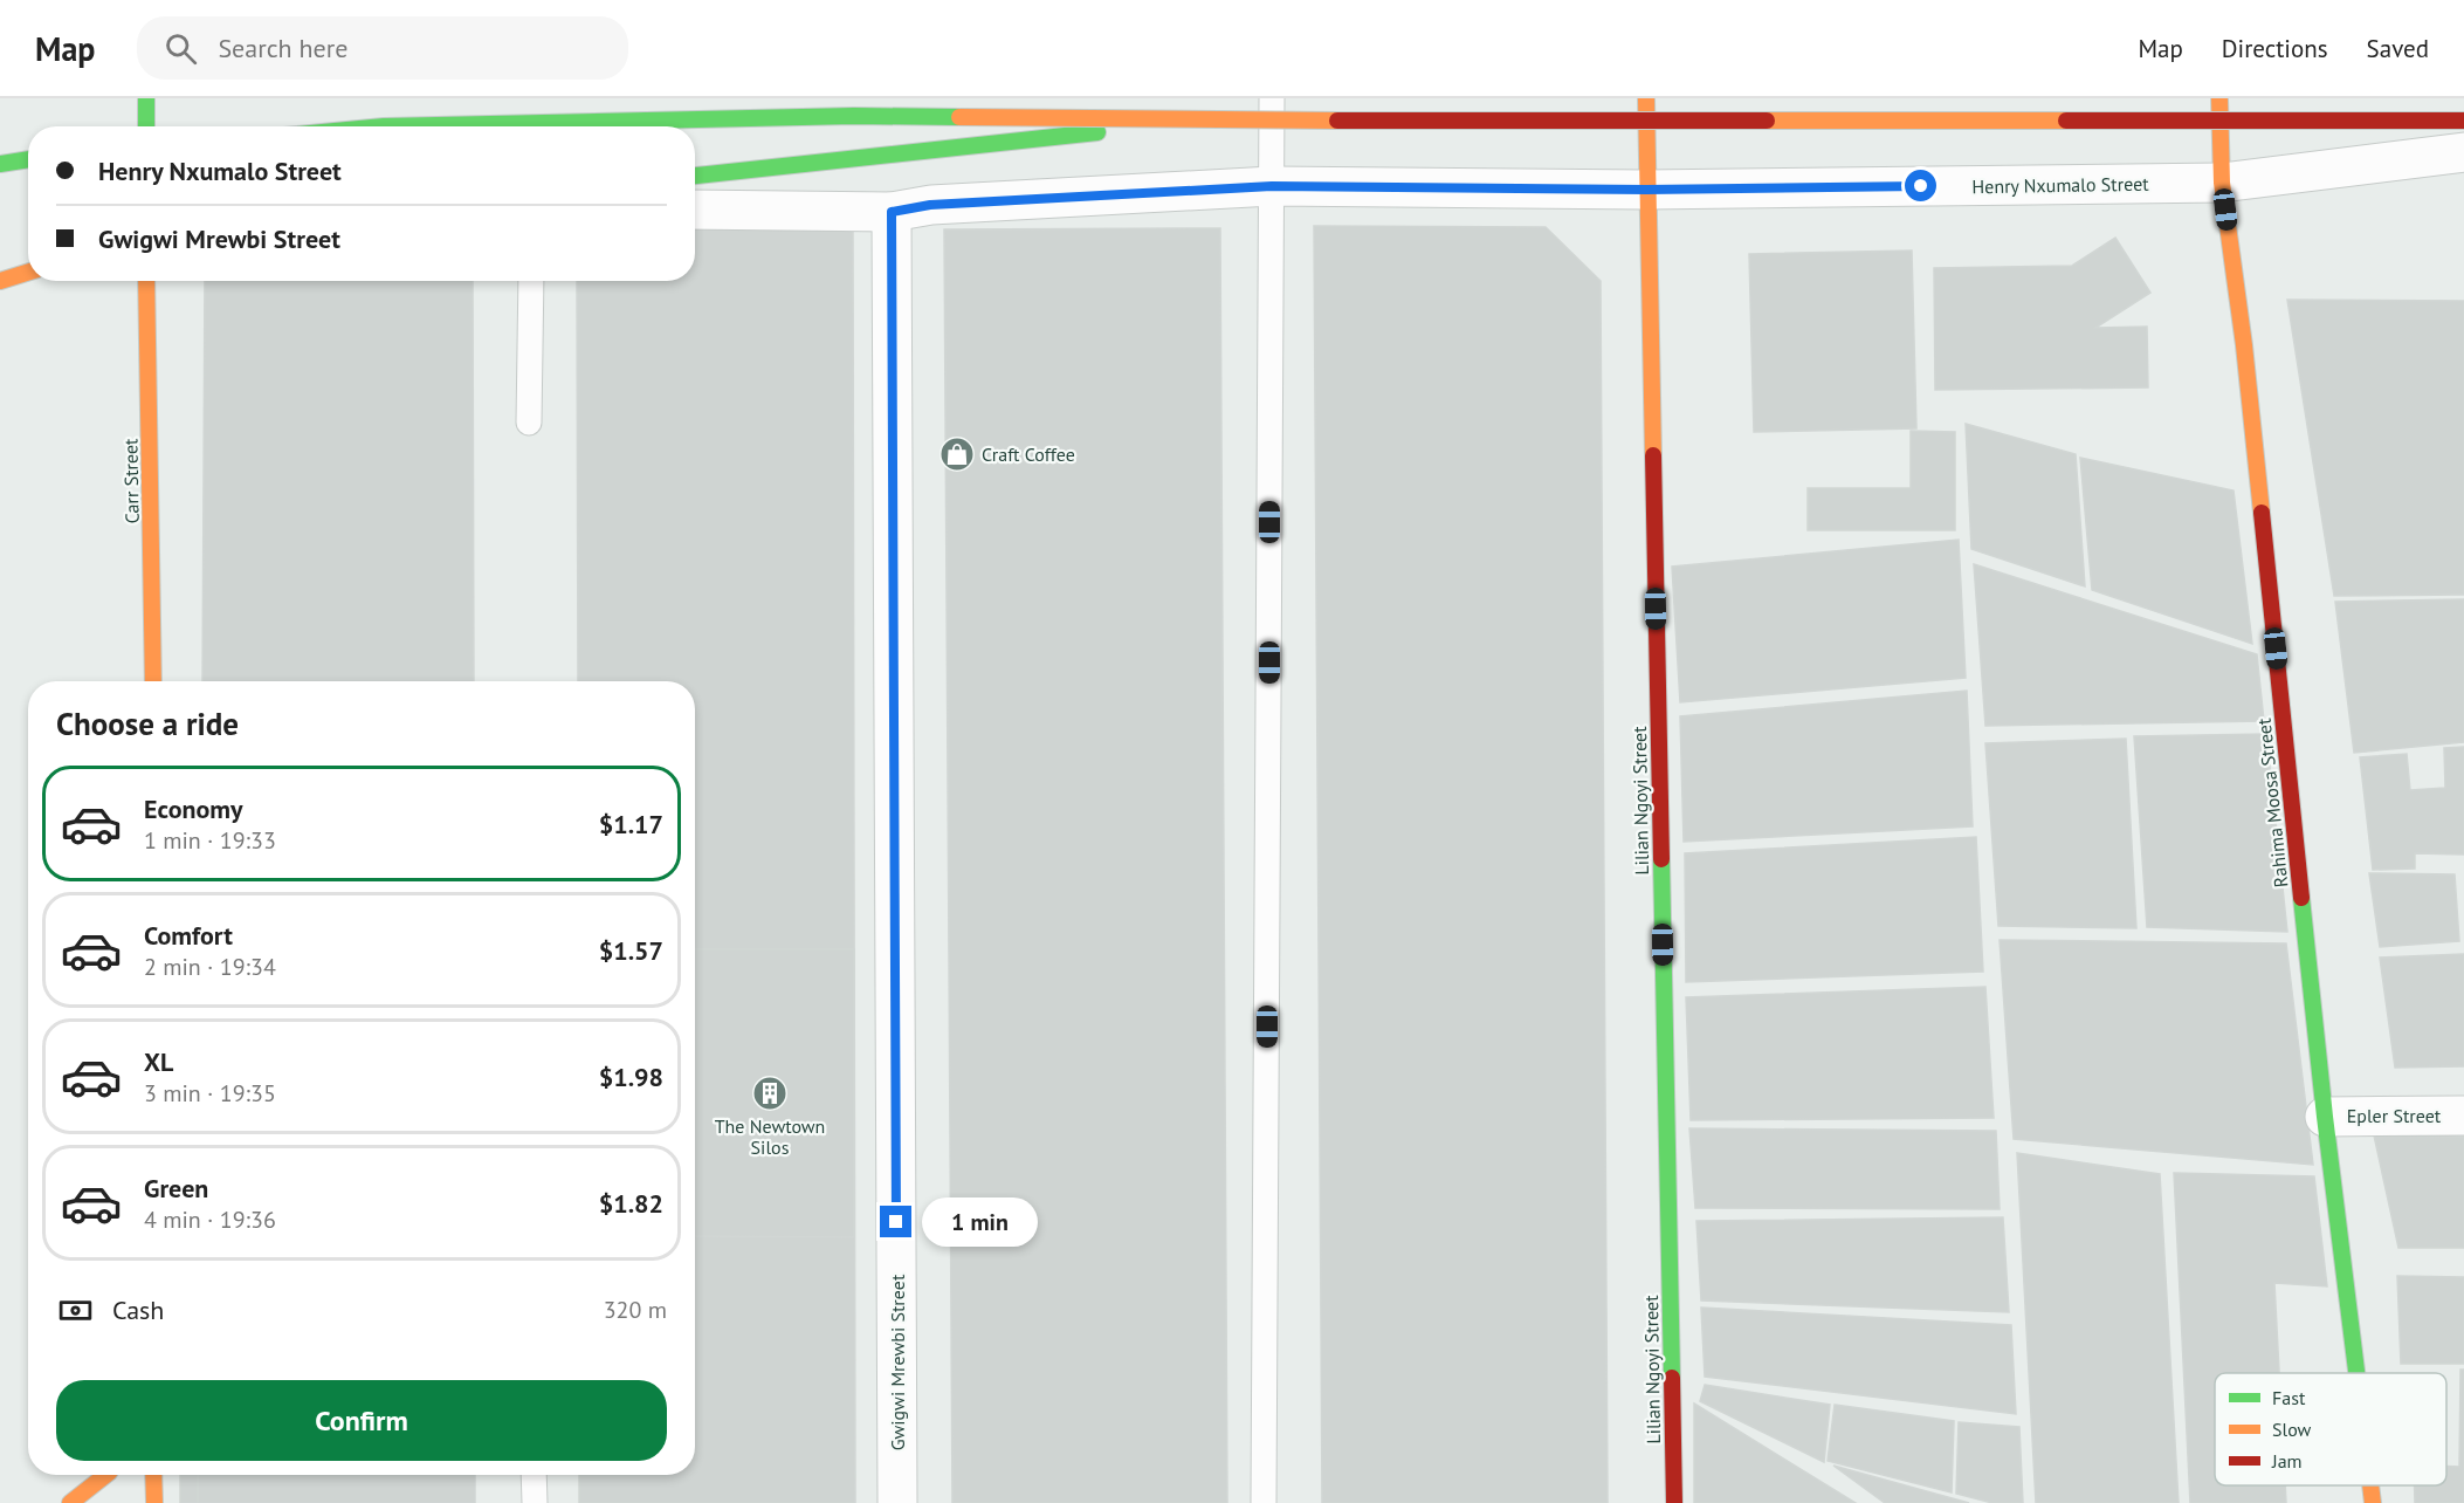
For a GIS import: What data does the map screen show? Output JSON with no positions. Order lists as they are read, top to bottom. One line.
{"streets":{"main road":["Carr Street","Lilian Ngoyi Street","Rahima Moosa Street"],"street":["Henry Nxumalo Street","Epler Street","Gwigwi Mrewbi Street"]},"crossings":[["Henry Nxumalo Street","Lilian Ngoyi Street"],["Henry Nxumalo Street","Rahima Moosa Street"],["Henry Nxumalo Street","Gwigwi Mrewbi Street"],["Rahima Moosa Street","Epler Street"]],"places":{"shop":["Craft Coffee"],"building":["The Newtown Silos"]},"legend":["Fast","Slow","Jam"],"page":{"header":"Map","search":"Search here","nav":["Map","Directions","Saved"],"banner":["Henry Nxumalo Street","Gwigwi Mrewbi Street"],"heading":"Choose a ride","list":[{"name":"Economy","note":"1 min · 19:33","value":"$1.17"},{"name":"Comfort","note":"2 min · 19:34","value":"$1.57"},{"name":"XL","note":"3 min · 19:35","value":"$1.98"},{"name":"Green","note":"4 min · 19:36","value":"$1.82"}],"bubble":"1 min","pay":["Cash","320 m"],"buttons":"Confirm"}}
